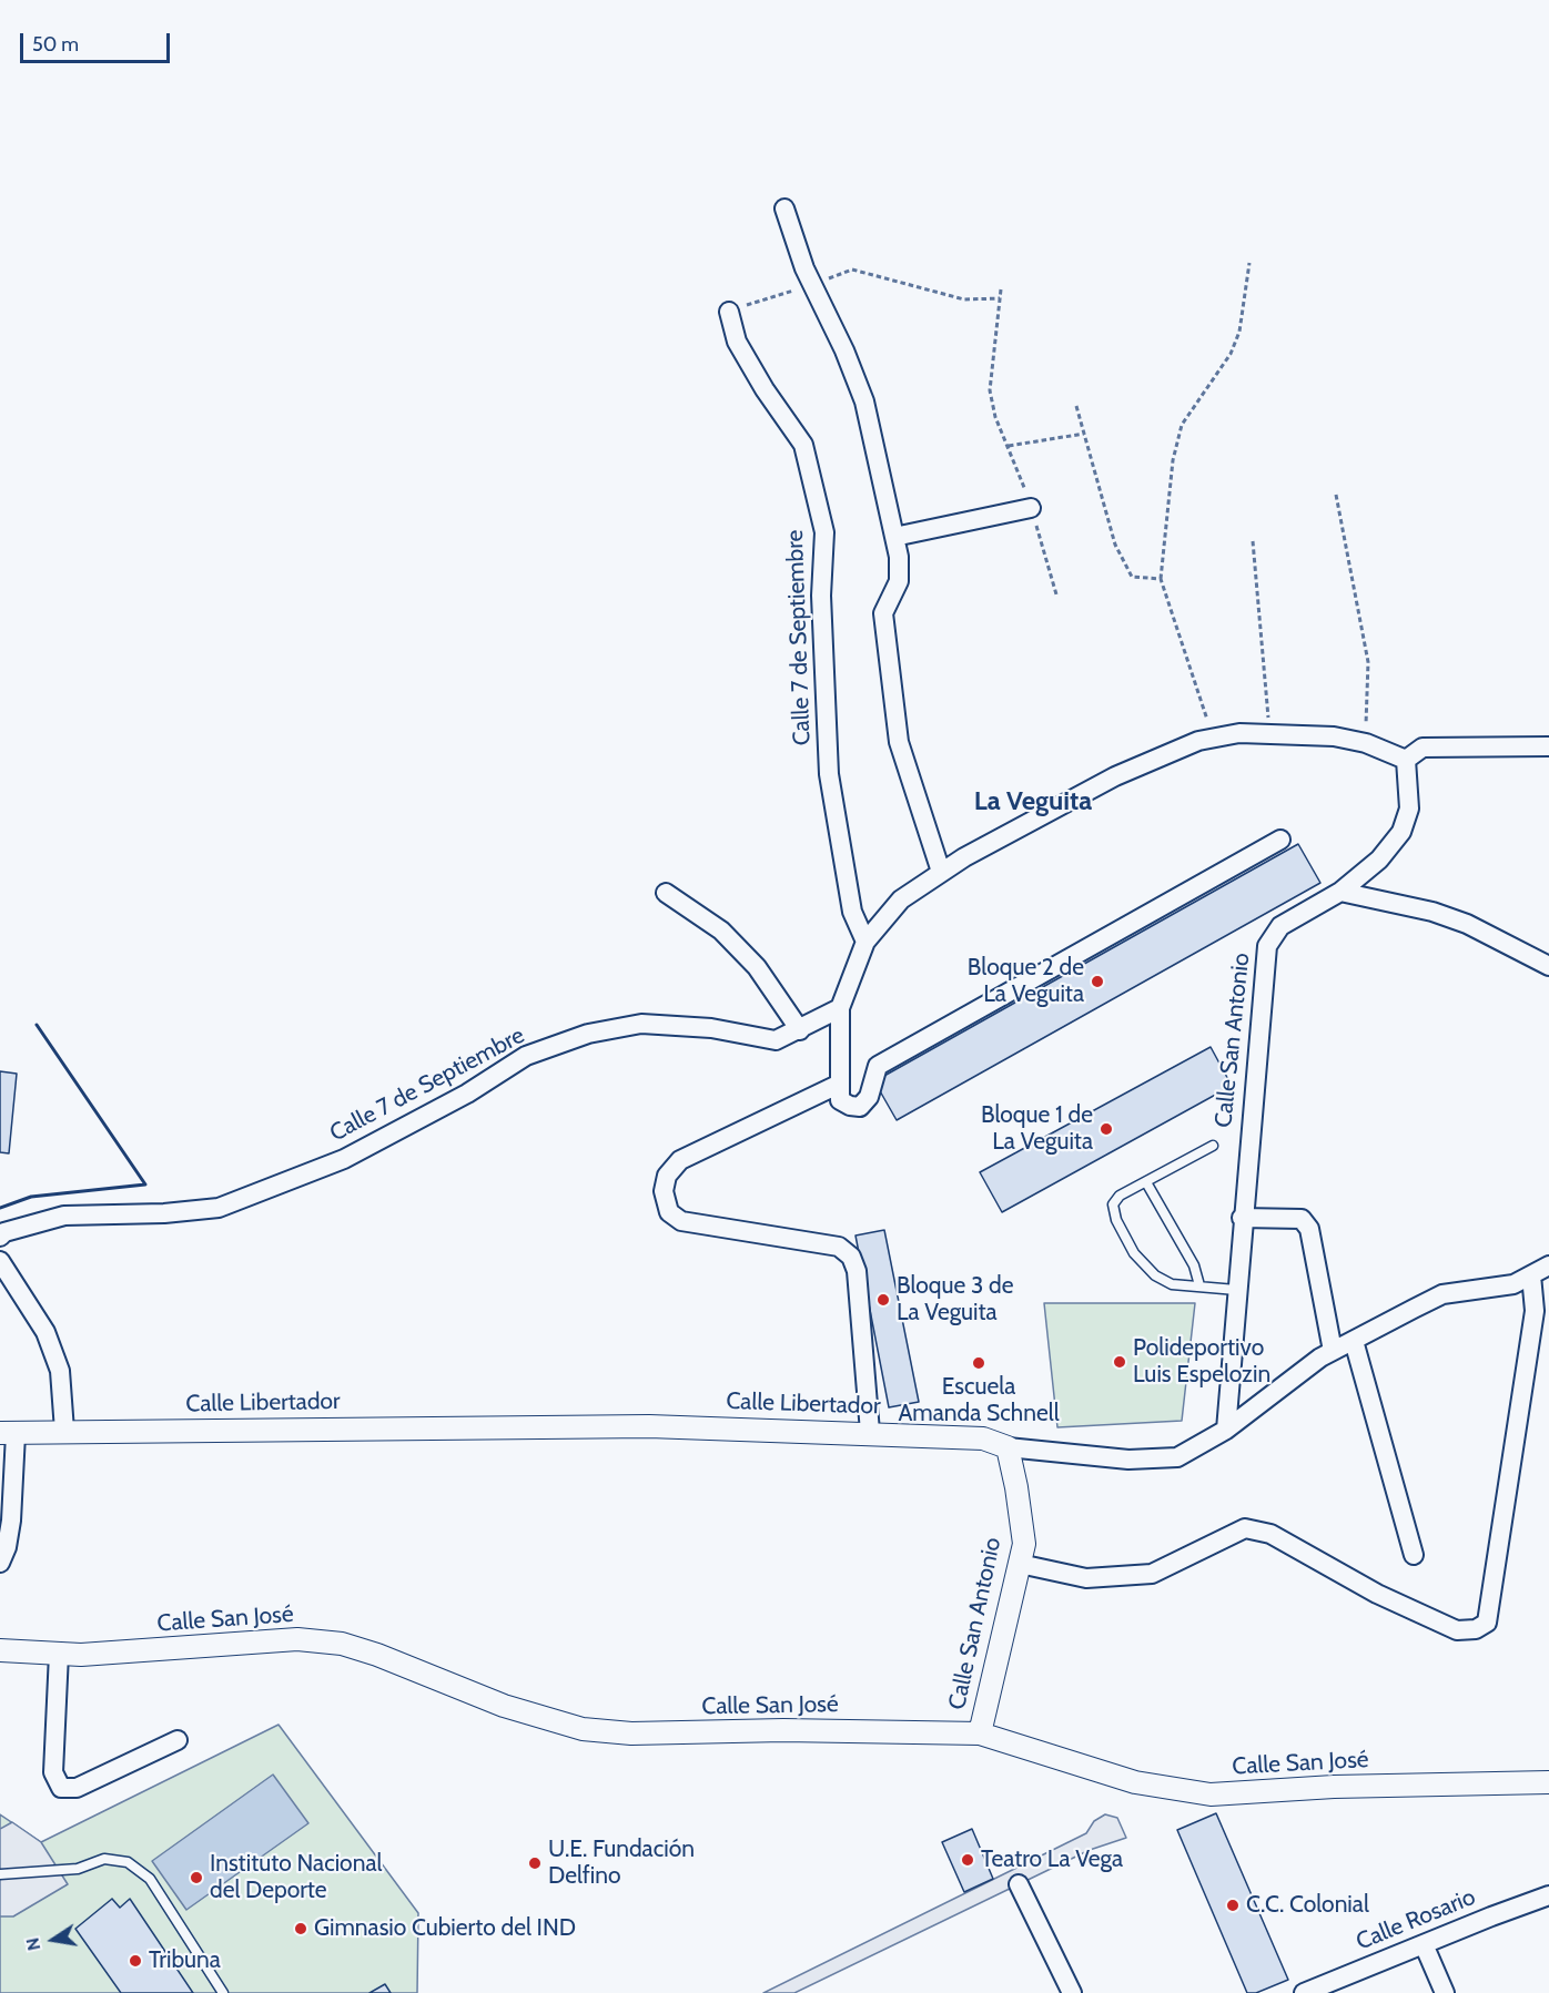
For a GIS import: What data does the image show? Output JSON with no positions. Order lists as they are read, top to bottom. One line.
{"streets":{"street":["Calle 7 de Septiembre","Calle San Antonio","Calle Libertador","Calle San José","Calle Rosario"]},"crossings":[["Calle San Antonio","Calle Libertador"],["Calle San Antonio","Calle San José"]],"districts":["La Veguita"],"places":["Bloque 2 de La Veguita","Bloque 1 de La Veguita","Bloque 3 de La Veguita","Polideportivo Luis Espelozin","Escuela Amanda Schnell","Teatro La Vega","U.E. Fundación Delfino","Instituto Nacional del Deporte","C.C. Colonial","Gimnasio Cubierto del IND","Tribuna"],"scale_bar":"50 m","north":"left"}
